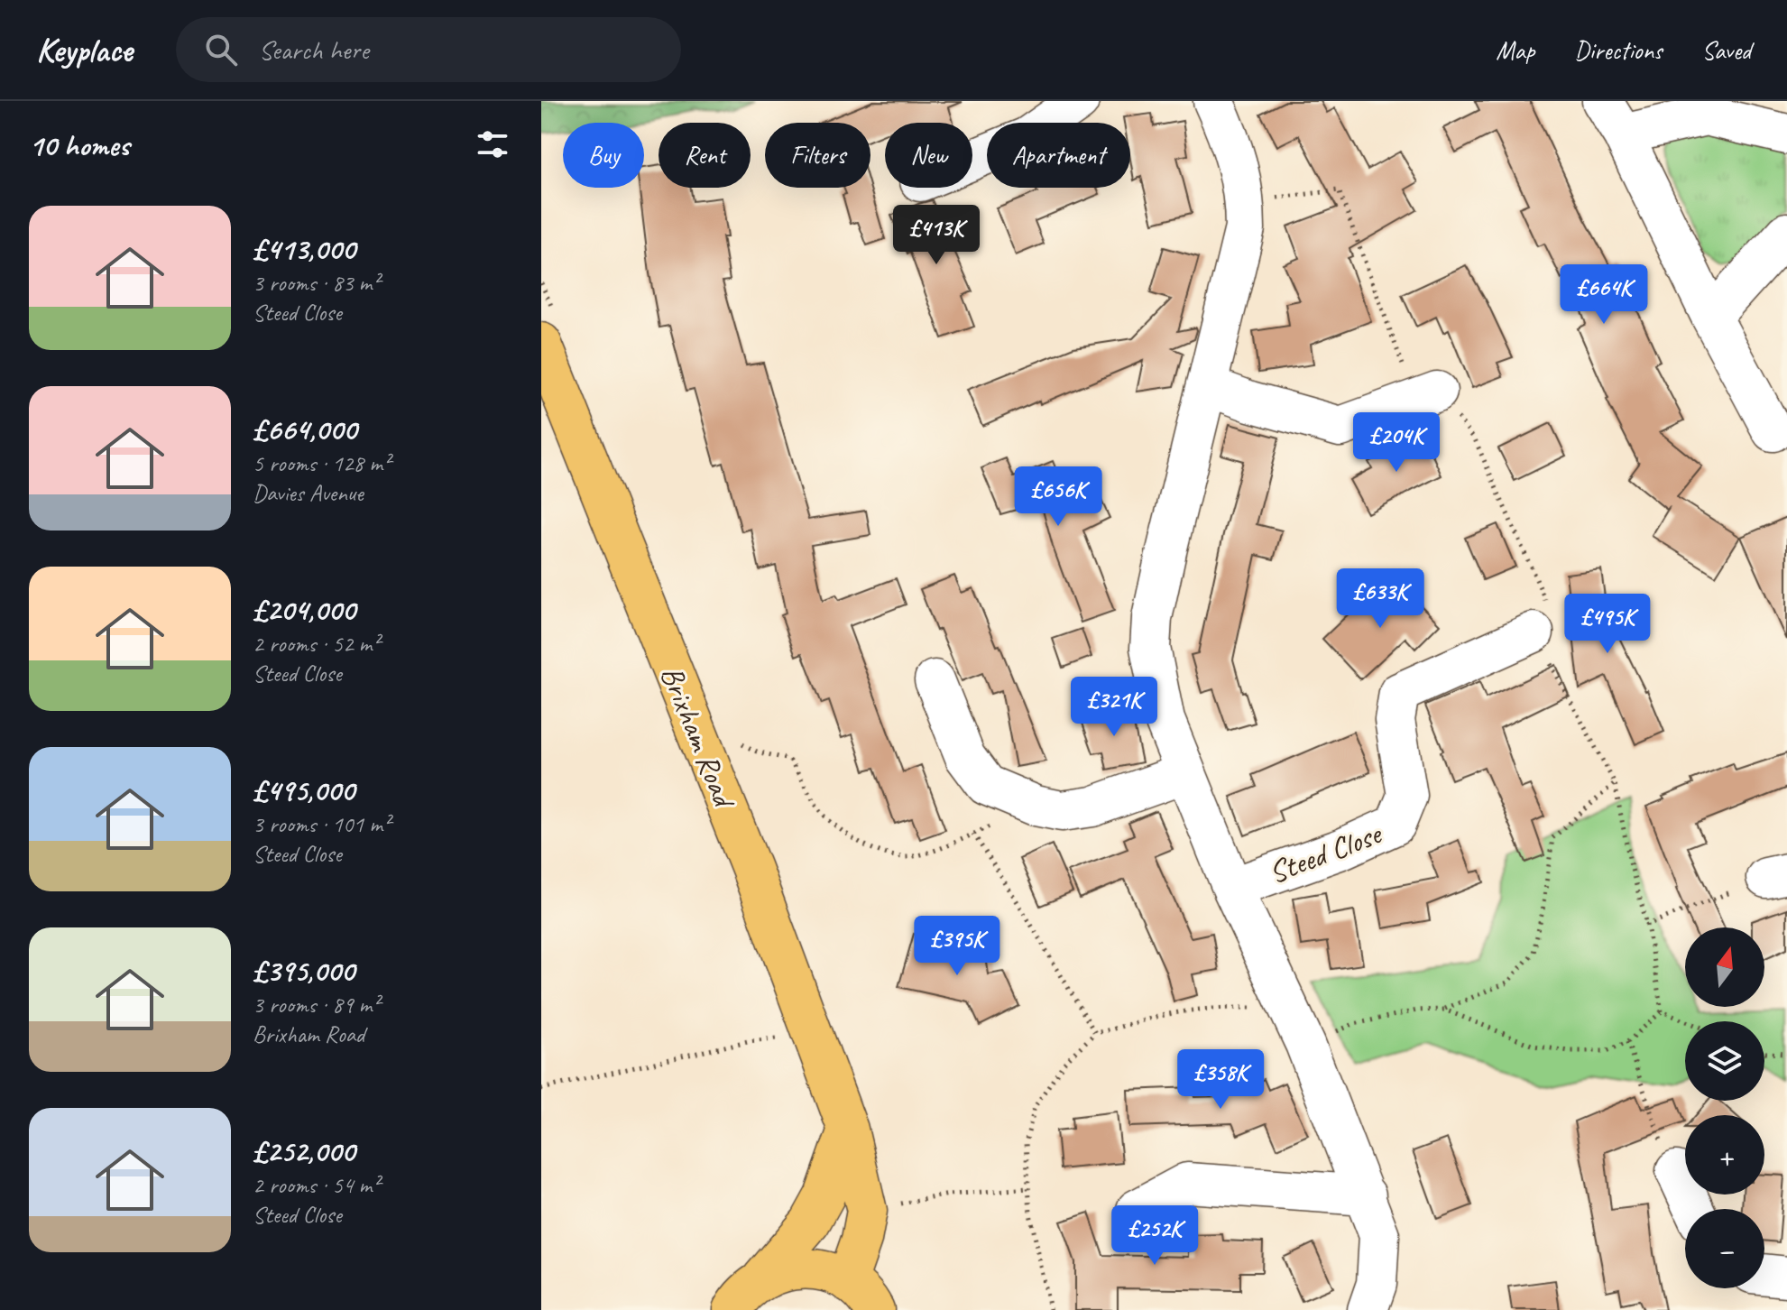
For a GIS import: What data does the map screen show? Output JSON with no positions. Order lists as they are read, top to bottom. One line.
{"streets":{"main road":["Brixham Road"],"street":["Steed Close"]},"north":"top","page":{"header":"Keyplace","search":"Search here","nav":["Map","Directions","Saved"],"heading":"10 homes","chip":["Buy","Rent","Filters","New","Apartment"],"list":[{"name":"£413,000","note":"3 rooms · 83 m² · Steed Close"},{"name":"£664,000","note":"5 rooms · 128 m² · Davies Avenue"},{"name":"£204,000","note":"2 rooms · 52 m² · Steed Close"},{"name":"£495,000","note":"3 rooms · 101 m² · Steed Close"},{"name":"£395,000","note":"3 rooms · 89 m² · Brixham Road"},{"name":"£252,000","note":"2 rooms · 54 m² · Steed Close"}],"price":["£413K","£664K","£204K","£656K","£633K","£495K","£321K","£395K","£358K","£252K"],"map_buttons":["+","−"]}}
